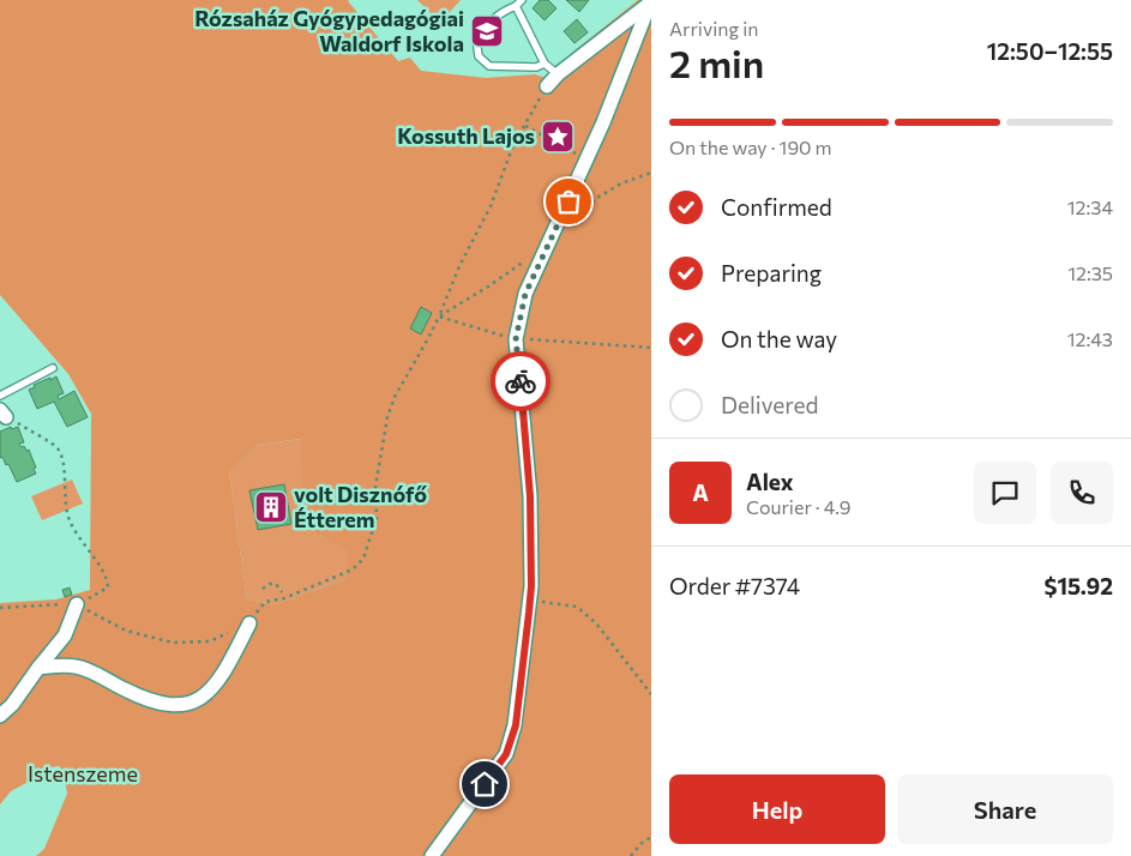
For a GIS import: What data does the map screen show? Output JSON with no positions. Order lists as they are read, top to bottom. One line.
{"parks":["Istenszeme"],"places":{"school or university":["Rózsaház Gyógypedagógiai Waldorf Iskola"],"place":["Kossuth Lajos"],"building":["volt Disznófő Étterem"]},"page":{"heading":["2 min","Arriving in","12:50–12:55"],"panel":["Alex","Courier · 4.9","Order #7374","$15.92"],"bar":"On the way · 190 m","list":[["Confirmed","12:34"],["Preparing","12:35"],["On the way","12:43"],"Delivered"],"round":"A","buttons":["Help","Share"]}}
